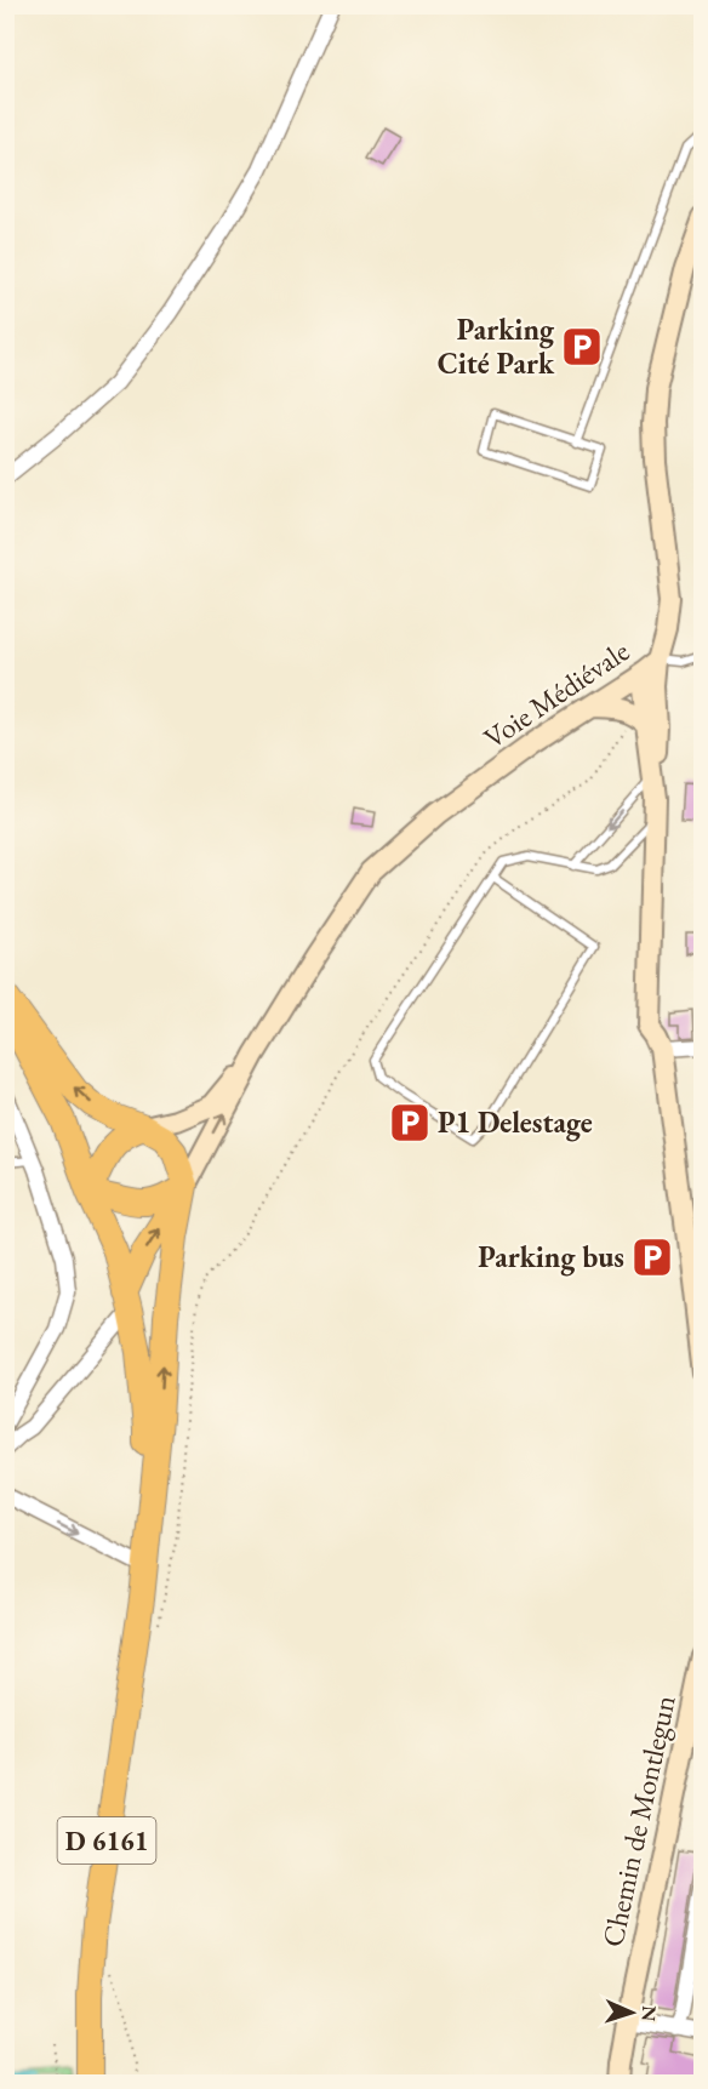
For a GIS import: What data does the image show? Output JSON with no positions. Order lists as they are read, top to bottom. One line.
{"streets":{"main road":["D 6161"],"street":["Voie Médiévale","Chemin de Montlegun"]},"places":{"parking":["Parking Cité Park","P1 Delestage","Parking bus"]},"north":"right"}
